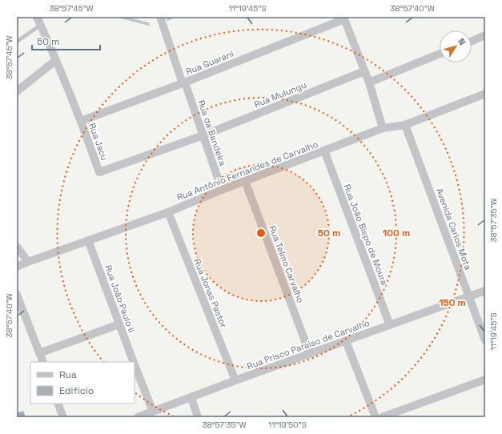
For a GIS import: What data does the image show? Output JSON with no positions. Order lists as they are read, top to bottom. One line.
{"streets":{"street":["Rua Guarani","Rua Mulungu","Rua da Bandeira","Rua Jacu","Rua Antônio Fernandes de Carvalho","Avenida Carlos Mota","Rua João Bispo de Moura","Rua Telmo Carvalho","Rua Jonas Pastor","Rua João Paulo II","Rua Prisco Paraiso de Carvalho"]},"crossings":[["Rua Guarani","Rua da Bandeira"],["Rua Guarani","Rua Jacu"],["Rua Mulungu","Rua da Bandeira"],["Rua Mulungu","Rua Jacu"],["Rua da Bandeira","Rua Jacu"],["Rua da Bandeira","Rua Antônio Fernandes de Carvalho"],["Rua Antônio Fernandes de Carvalho","Avenida Carlos Mota"],["Rua Antônio Fernandes de Carvalho","Rua João Bispo de Moura"],["Rua Antônio Fernandes de Carvalho","Rua Telmo Carvalho"],["Rua Antônio Fernandes de Carvalho","Rua Jonas Pastor"],["Rua Antônio Fernandes de Carvalho","Rua João Paulo II"],["Avenida Carlos Mota","Rua Prisco Paraiso de Carvalho"],["Rua João Bispo de Moura","Rua Prisco Paraiso de Carvalho"],["Rua Telmo Carvalho","Rua Prisco Paraiso de Carvalho"],["Rua Jonas Pastor","Rua Prisco Paraiso de Carvalho"],["Rua João Paulo II","Rua Prisco Paraiso de Carvalho"]],"legend":["Rua","Edifício"],"scale_bar":"50 m","north":"top right","coordinates":["38°57'45\"W","11°19'45\"S","38°57'40\"W","38°57'35\"W","11°19'50\"S"],"rings":["50 m","100 m","150 m"]}
